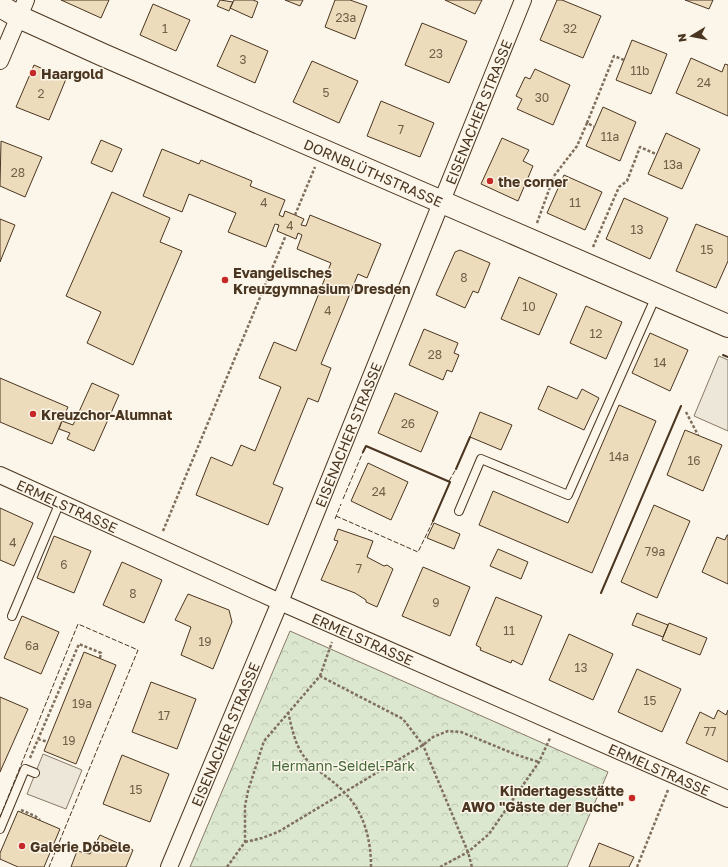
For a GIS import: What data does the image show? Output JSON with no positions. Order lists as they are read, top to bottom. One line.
{"streets":{"street":["EISENACHER STRASSE","DORNBLÜTHSTRASSE","ERMELSTRASSE"]},"crossings":[["EISENACHER STRASSE","DORNBLÜTHSTRASSE"],["EISENACHER STRASSE","ERMELSTRASSE"]],"parks":["Hermann-Seidel-Park"],"places":["Haargold","the corner","Evangelisches Kreuzgymnasium Dresden","Kreuzchor-Alumnat","Kindertagesstätte AWO \"Gäste der Buche\"","Galerie Döbele"],"house_numbers":["23a","1","32","23","3","11b","24","5","2","30","7","11a","13a","28","4","11","4","13","15","8","10","4","12","28","14","26","14a","16","24","4","79a","6","7","8","9","11","19","6a","13","15","19a","17","77","19","15"],"north":"left"}
